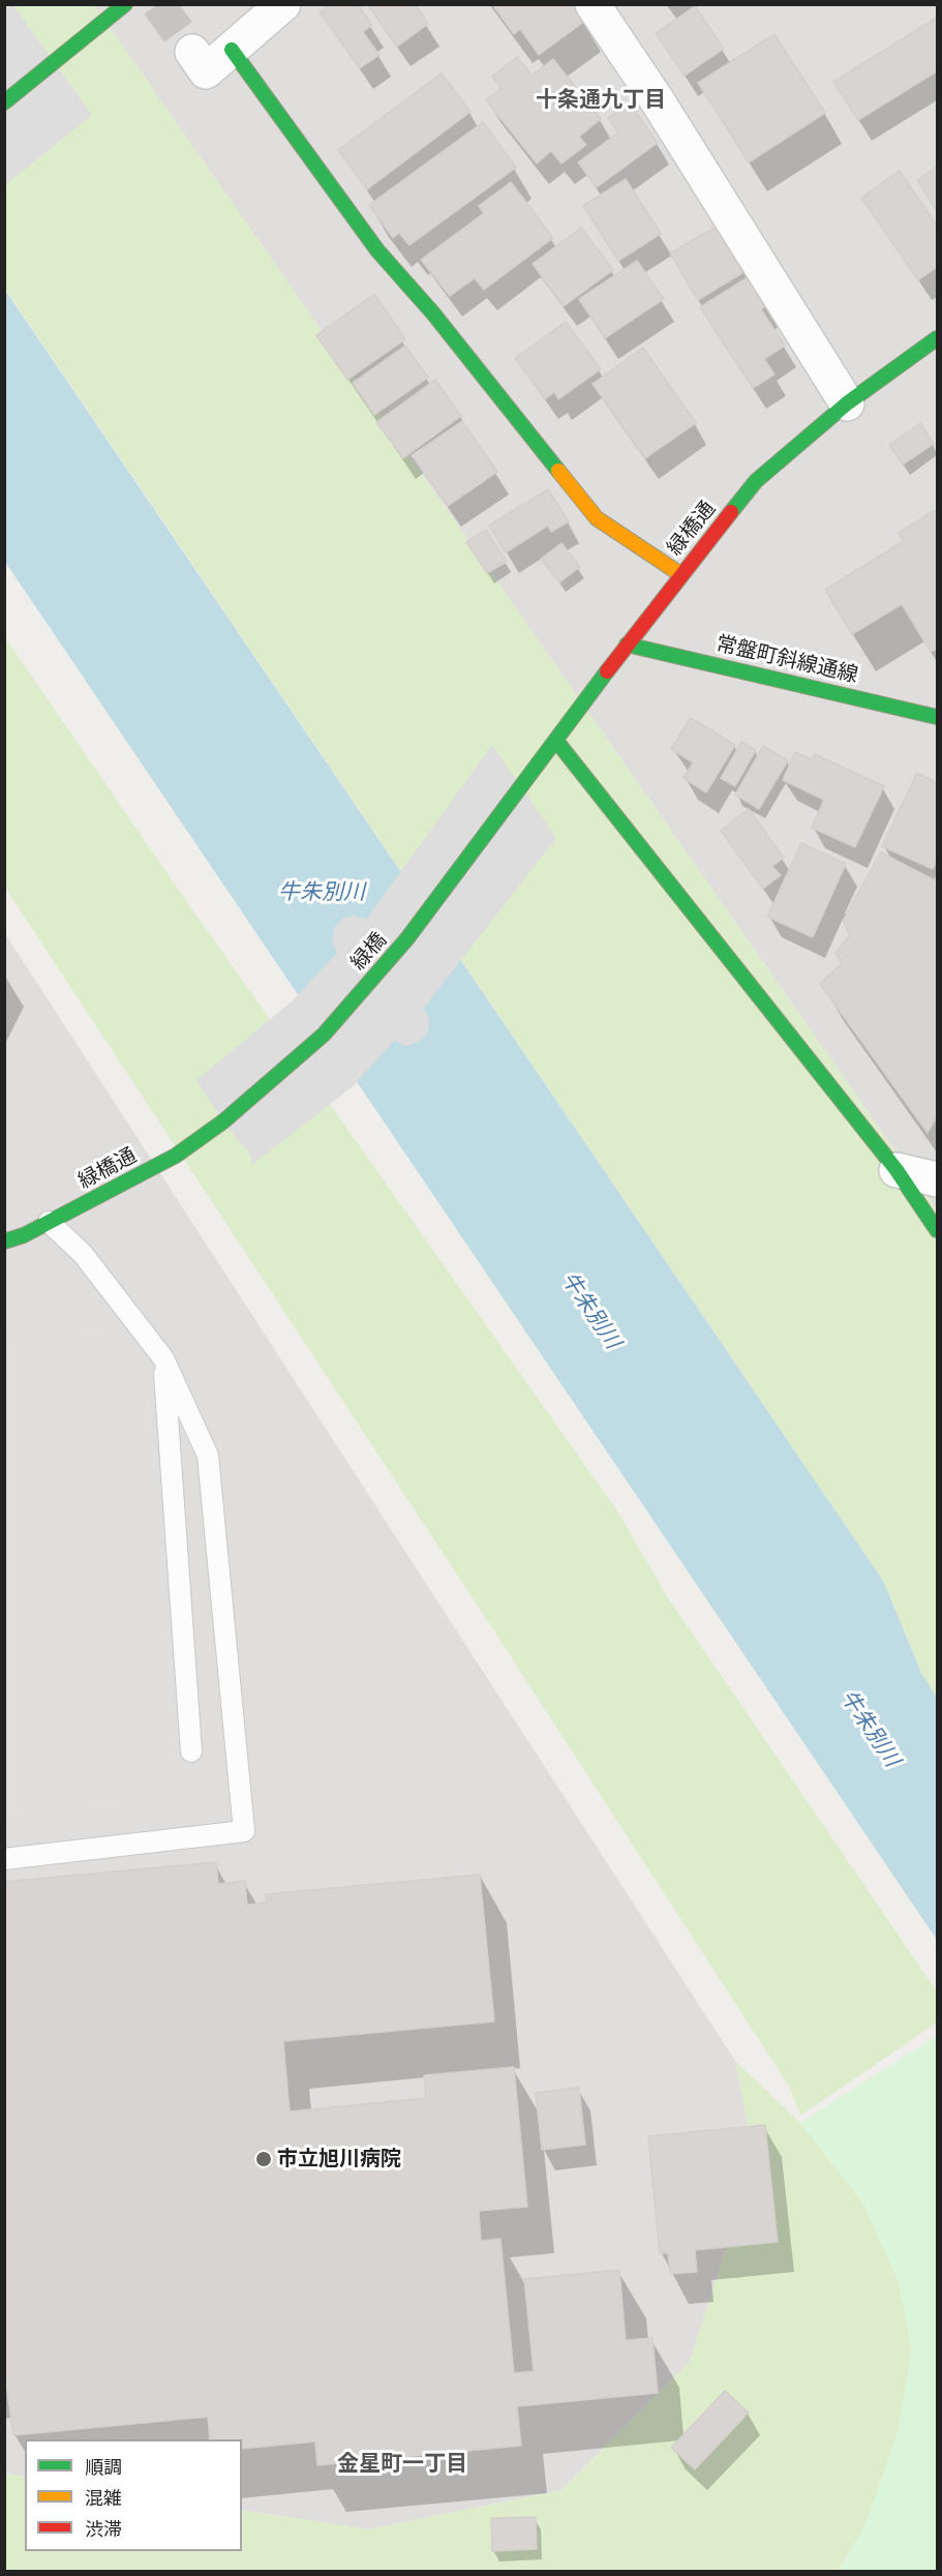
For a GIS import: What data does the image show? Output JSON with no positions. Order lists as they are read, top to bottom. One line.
{"streets":{"street":["緑橋通","常盤町斜線通線","緑橋"]},"crossings":[["緑橋通","常盤町斜線通線"],["緑橋通","緑橋"]],"districts":["十条通九丁目","金星町一丁目"],"water":["牛朱別川"],"places":["市立旭川病院"],"legend":["順調","混雑","渋滞"]}
